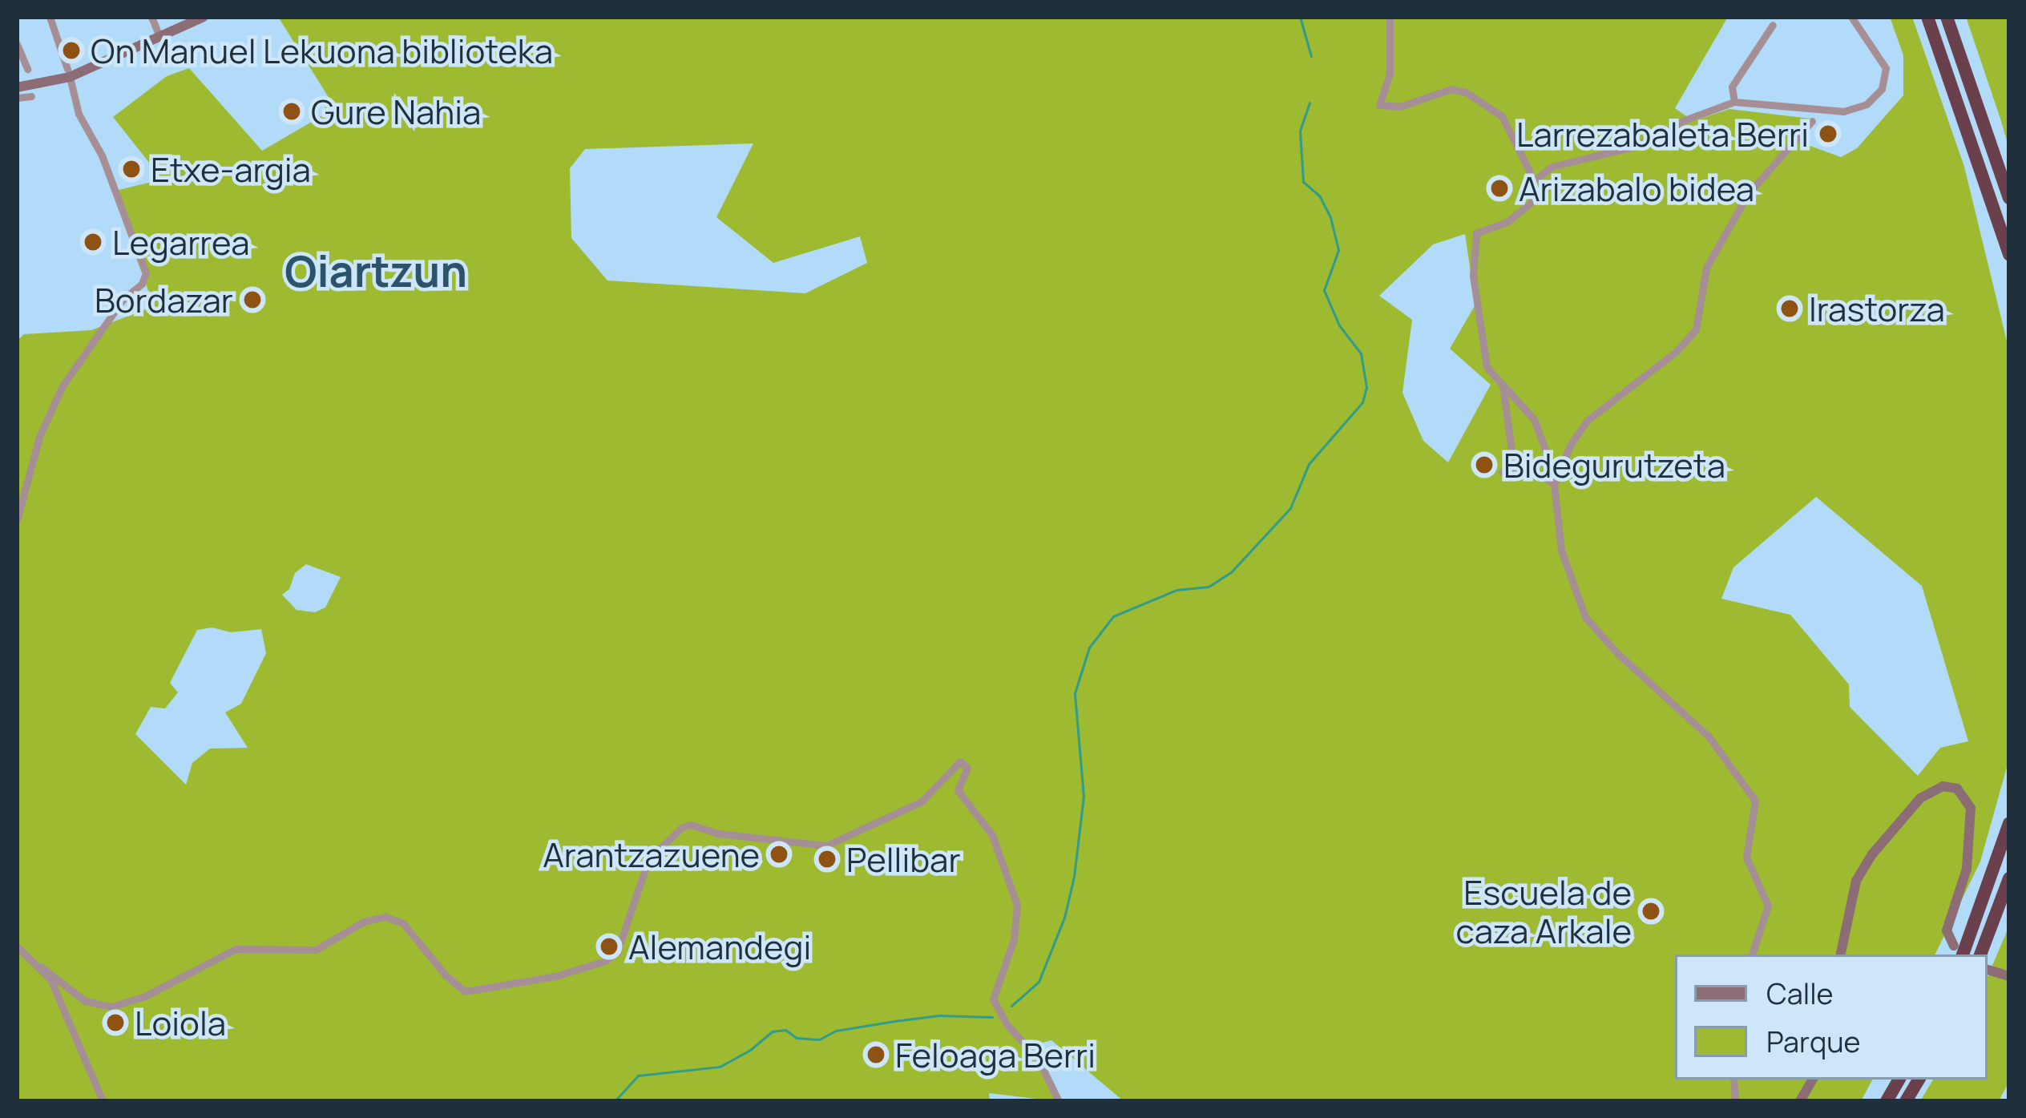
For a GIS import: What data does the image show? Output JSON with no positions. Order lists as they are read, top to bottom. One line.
{"districts":["Oiartzun"],"places":["On Manuel Lekuona biblioteka","Gure Nahia","Larrezabaleta Berri","Etxe-argia","Arizabalo bidea","Legarrea","Bordazar","Irastorza","Bidegurutzeta","Arantzazuene","Pellibar","Escuela de caza Arkale","Alemandegi","Loiola","Feloaga Berri"],"legend":["Calle","Parque"]}
